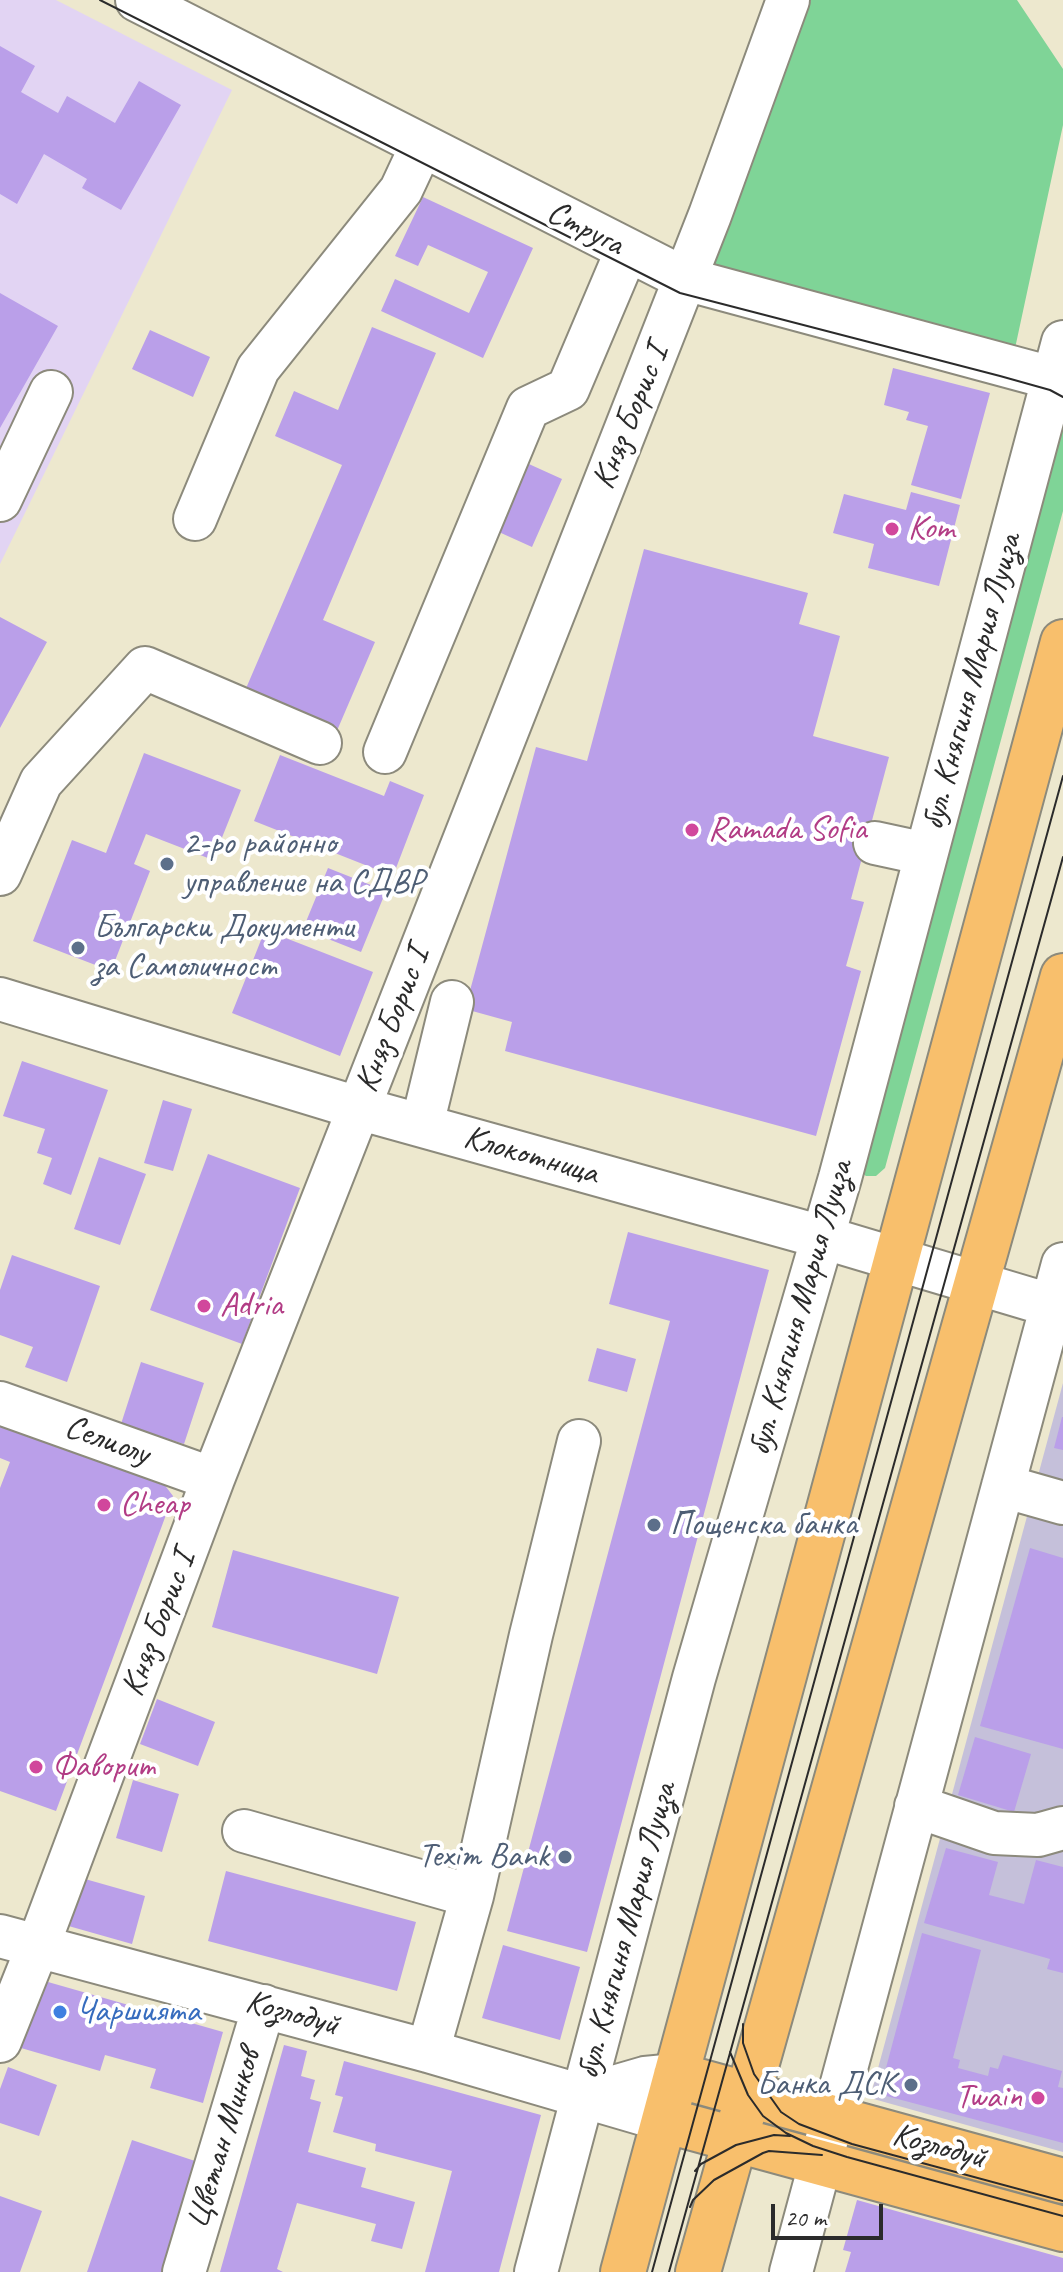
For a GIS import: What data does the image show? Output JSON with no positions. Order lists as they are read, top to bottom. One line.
{"streets":{"main road":["Козлодуй"],"street":["Струга","Княз Борис I","бул. Княгиня Мария Луиза","Клокотница","Селиолу","Цветан Минков"]},"crossings":[["Струга","Княз Борис I"],["Струга","бул. Княгиня Мария Луиза"],["Княз Борис I","Клокотница"],["Княз Борис I","Селиолу"],["Княз Борис I","Козлодуй"],["бул. Княгиня Мария Луиза","Клокотница"],["бул. Княгиня Мария Луиза","Козлодуй"],["Козлодуй","Цветан Минков"]],"places":["Kom","Ramada Sofia","2-ро районно управление на СДВР","Български Документи за Самоличност","Adria","Cheap","Пощенска банка","Фаворит","Texim Bank","Чаршията","Банка ДСК","Twain"],"scale_bar":"20 m"}
